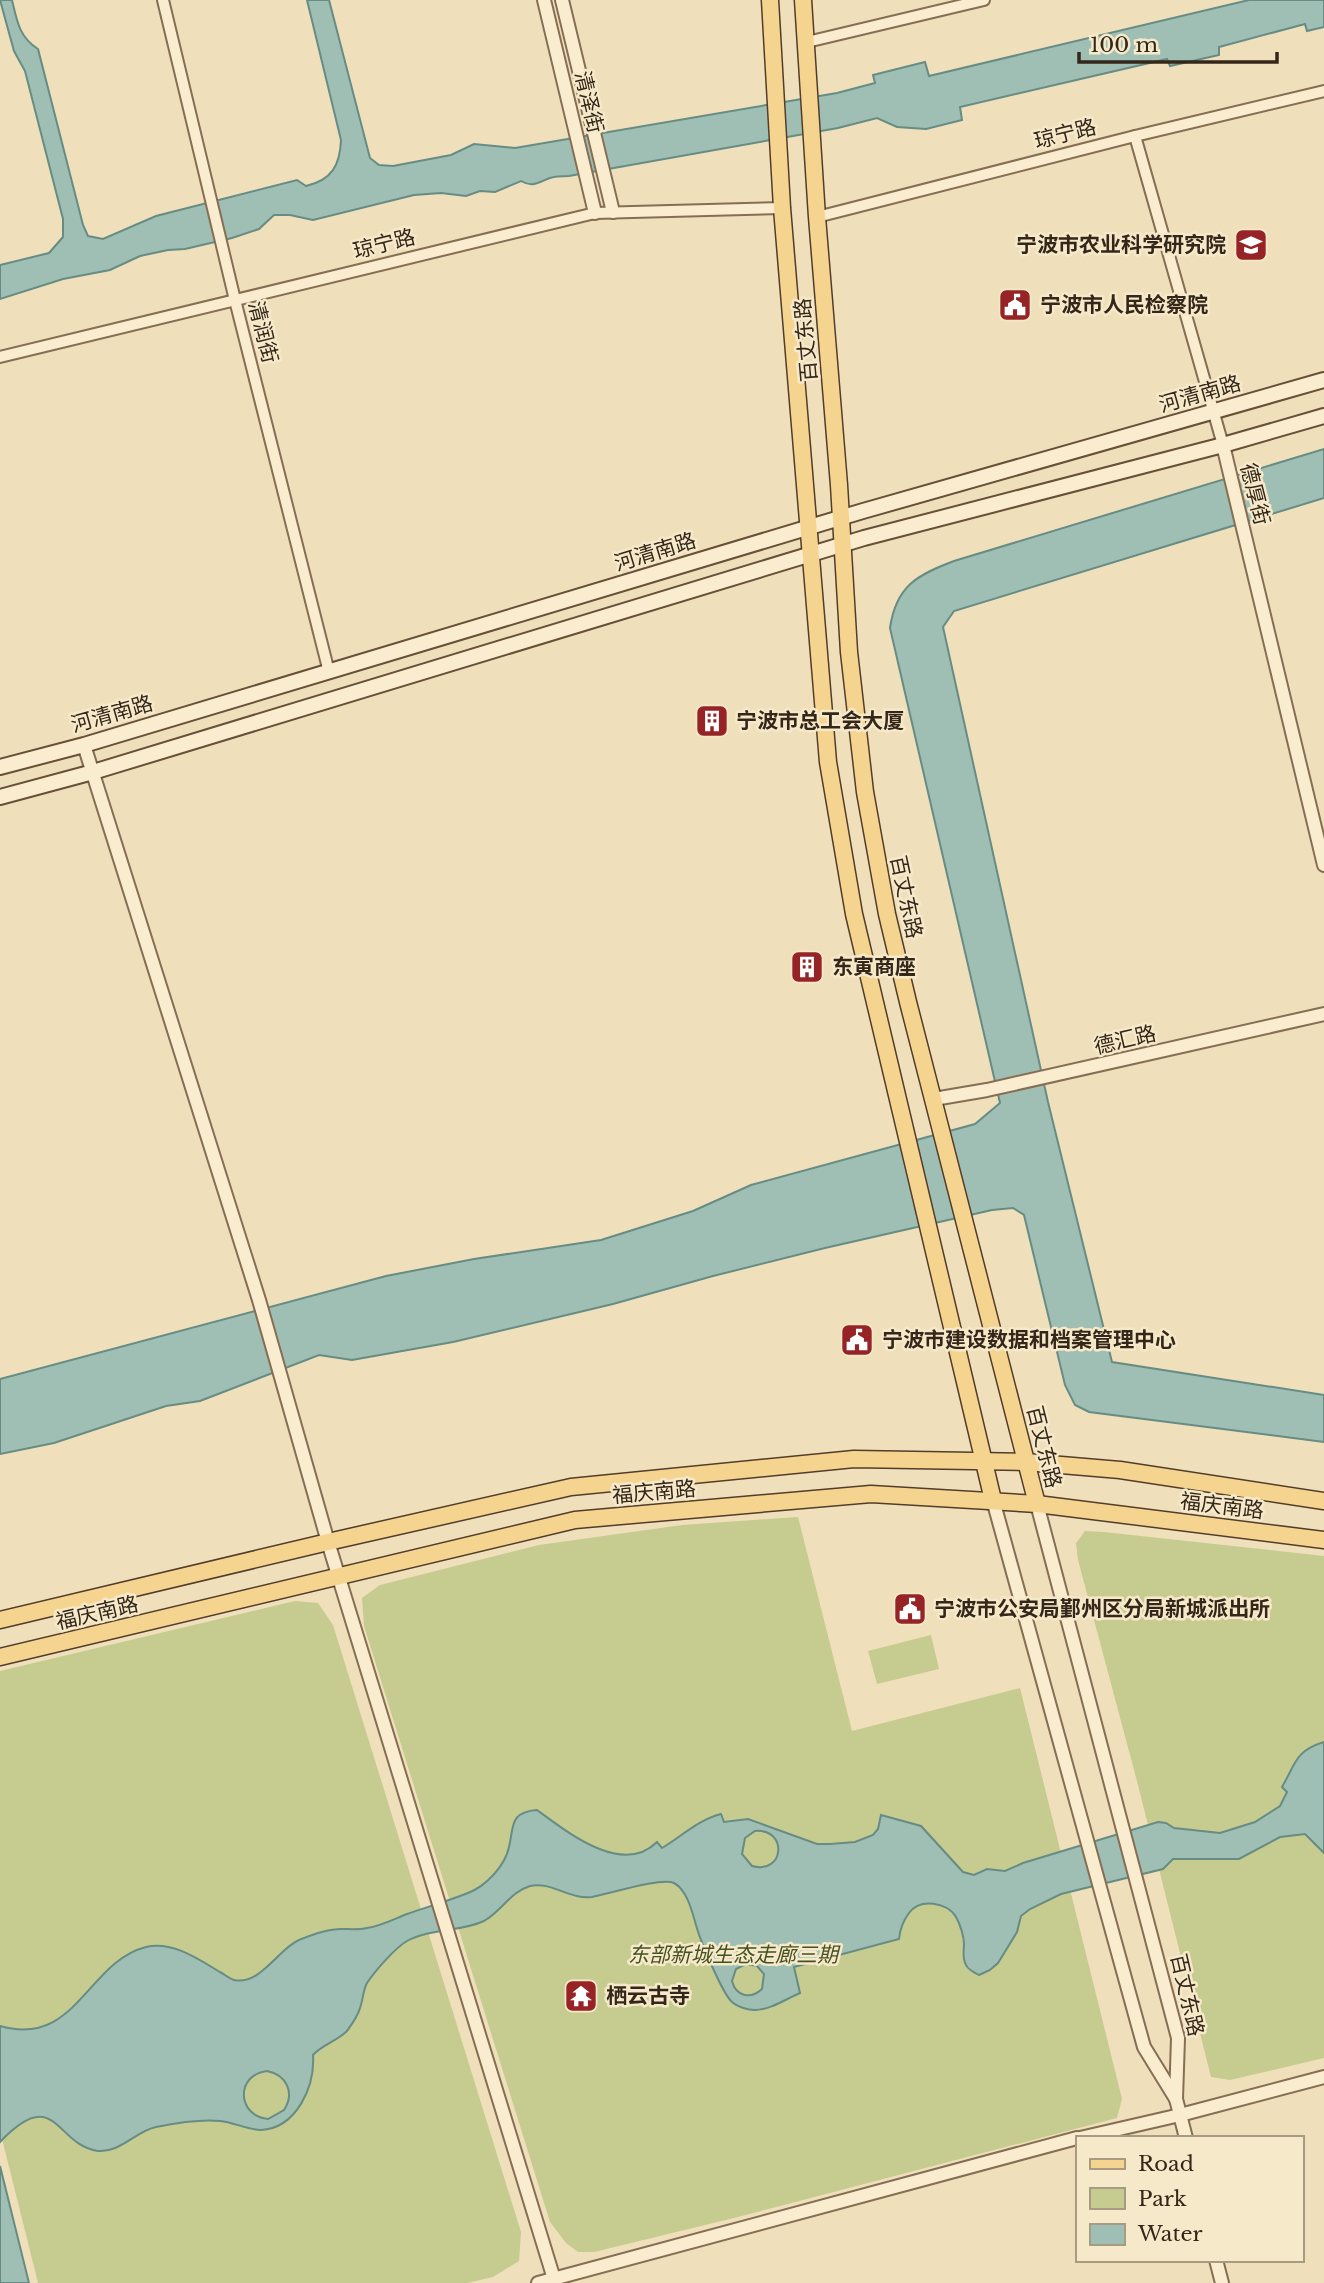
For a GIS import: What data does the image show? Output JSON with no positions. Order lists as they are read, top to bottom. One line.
{"streets":{"main road":["百丈东路","河清南路","福庆南路"],"street":["清泽街","琼宁路","清润街","德厚街","德汇路"]},"crossings":[["清泽街","琼宁路"],["琼宁路","清润街"],["琼宁路","百丈东路"],["琼宁路","德厚街"],["清润街","河清南路"],["百丈东路","河清南路"],["百丈东路","德汇路"],["百丈东路","福庆南路"],["河清南路","德厚街"]],"parks":["东部新城生态走廊三期"],"places":{"school or university":["宁波市农业科学研究院"],"public building":["宁波市人民检察院","宁波市建设数据和档案管理中心","宁波市公安局鄞州区分局新城派出所"],"building":["宁波市总工会大厦","东寅商座"],"temple":["栖云古寺"]},"legend":["Road","Park","Water"],"scale_bar":"100 m"}
